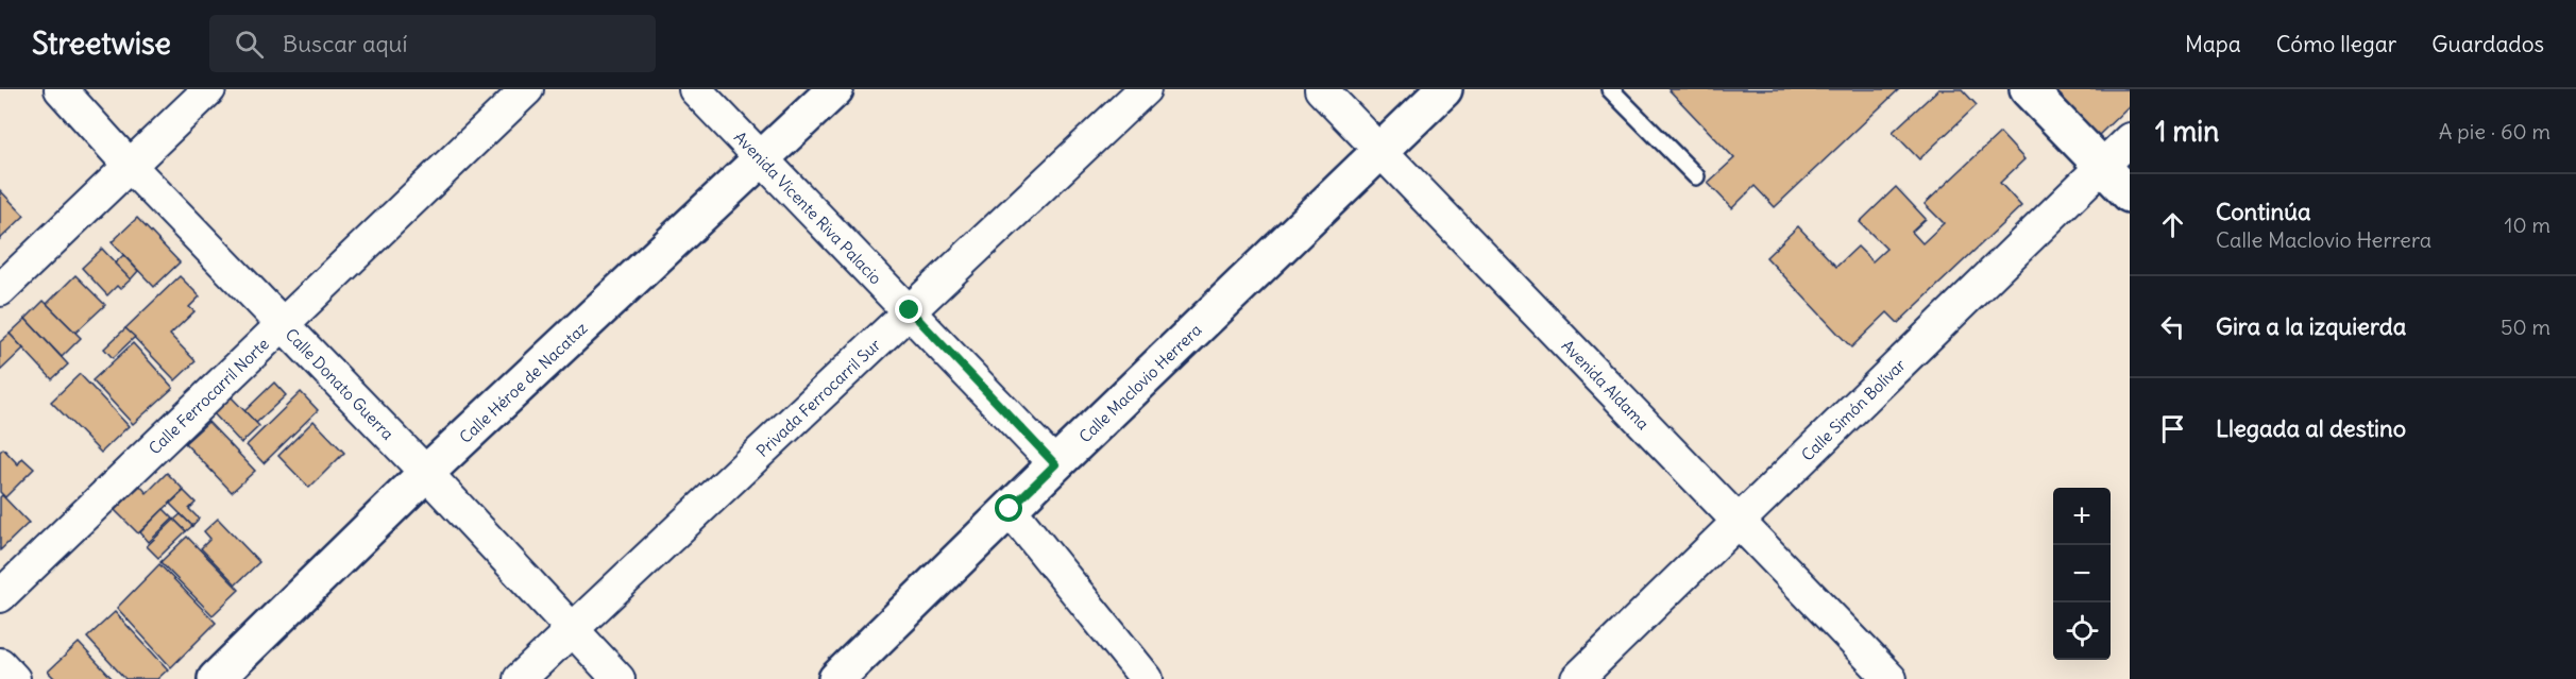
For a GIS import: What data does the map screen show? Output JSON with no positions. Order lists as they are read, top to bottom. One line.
{"streets":{"street":["Avenida Vicente Riva Palacio","Calle Héroe de Nacataz","Calle Maclovio Herrera","Avenida Aldama","Calle Donato Guerra","Calle Ferrocarril Norte","Privada Ferrocarril Sur","Calle Simón Bolívar"]},"crossings":[["Avenida Vicente Riva Palacio","Calle Héroe de Nacataz"],["Avenida Vicente Riva Palacio","Calle Maclovio Herrera"],["Avenida Vicente Riva Palacio","Privada Ferrocarril Sur"],["Calle Héroe de Nacataz","Calle Donato Guerra"],["Calle Maclovio Herrera","Avenida Aldama"],["Avenida Aldama","Calle Simón Bolívar"],["Calle Donato Guerra","Calle Ferrocarril Norte"],["Calle Donato Guerra","Privada Ferrocarril Sur"]],"page":{"header":"Streetwise","search":"Buscar aquí","nav":["Mapa","Cómo llegar","Guardados"],"heading":["1 min","A pie · 60 m"],"list":[["Continúa","Calle Maclovio Herrera","10 m"],["Gira a la izquierda","50 m"],"Llegada al destino"],"map_buttons":["+","−"]}}
